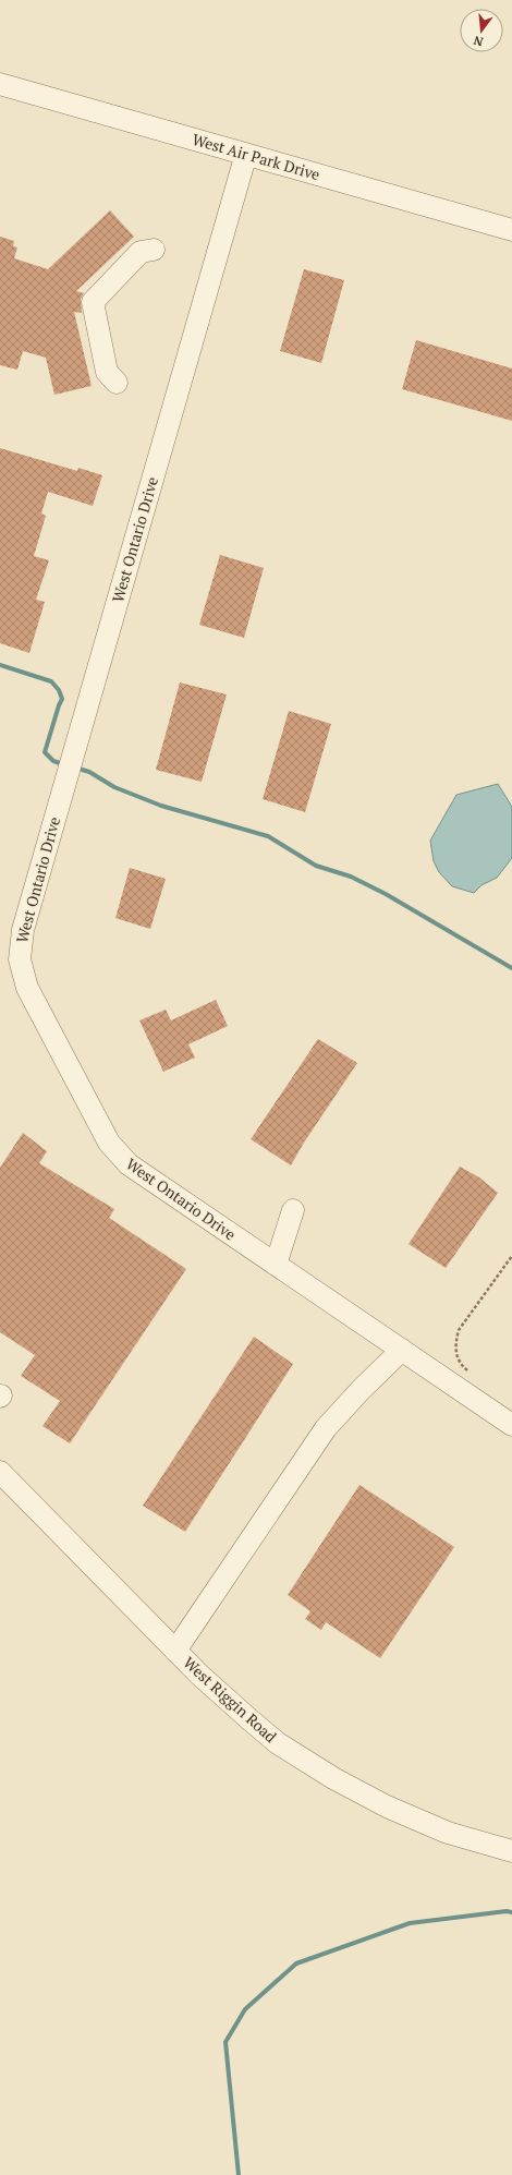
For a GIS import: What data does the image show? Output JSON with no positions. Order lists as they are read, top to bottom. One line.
{"streets":{"street":["West Air Park Drive","West Ontario Drive","West Riggin Road"]},"crossings":[["West Air Park Drive","West Ontario Drive"]],"north":"bottom"}
